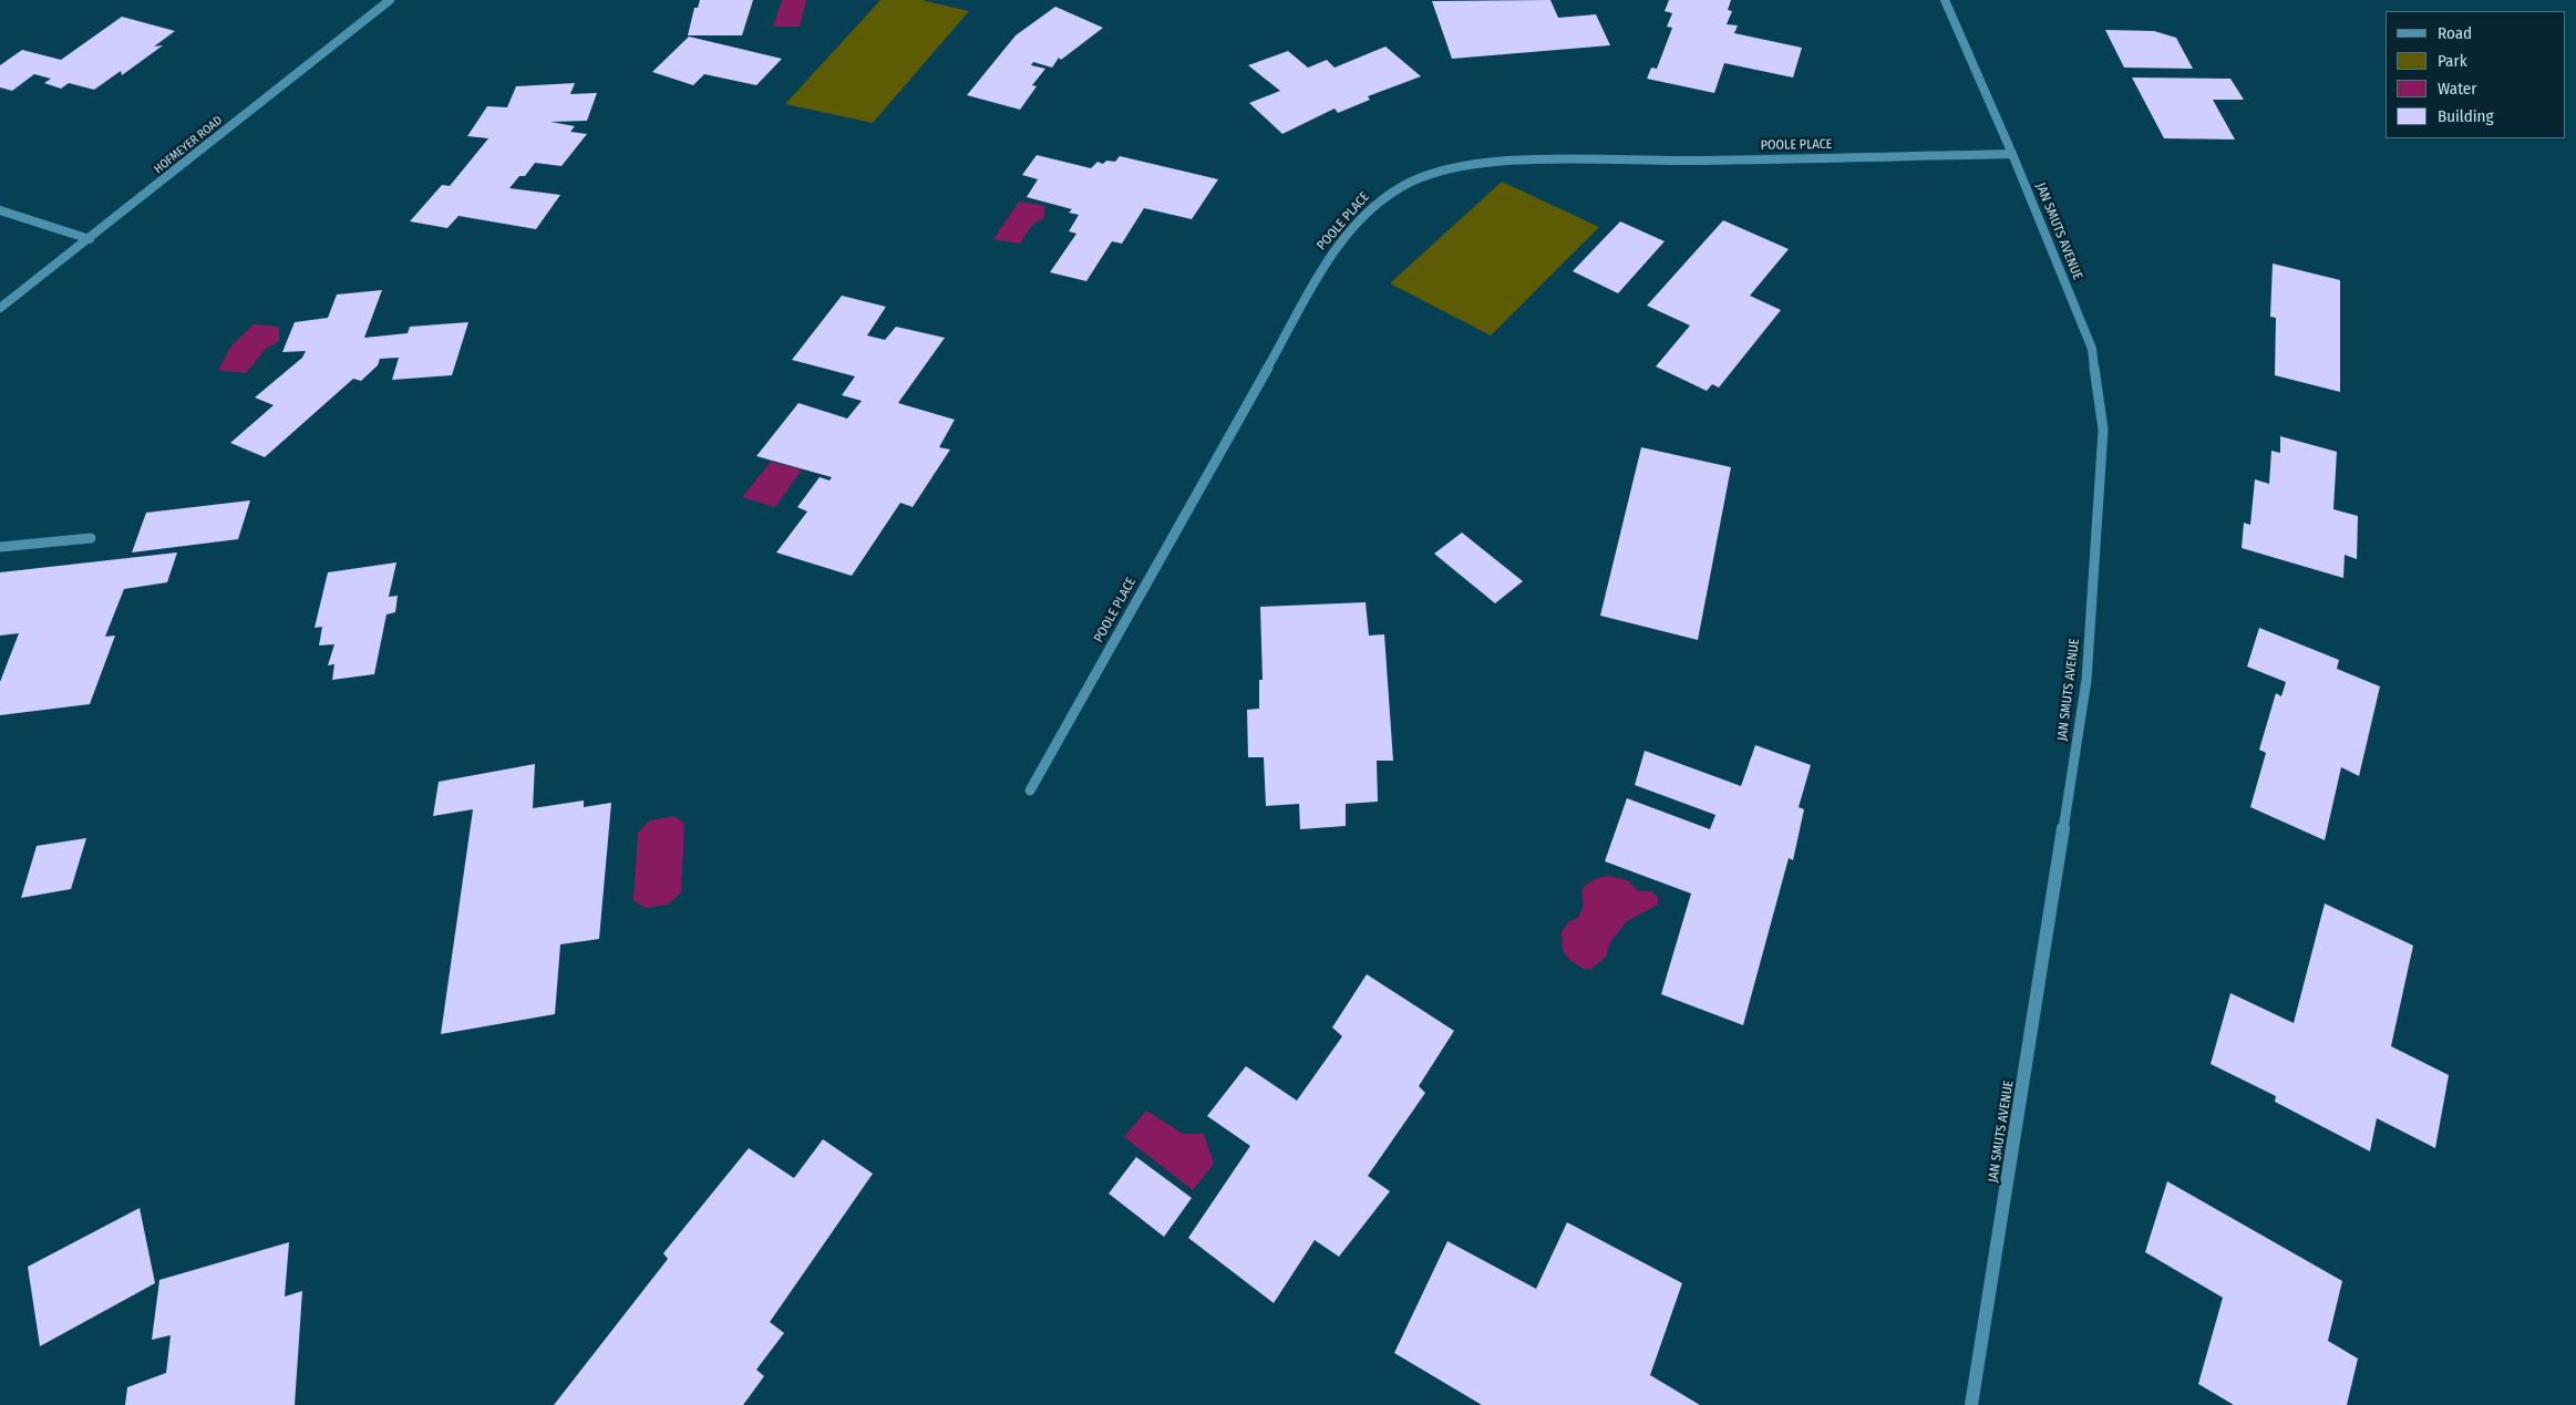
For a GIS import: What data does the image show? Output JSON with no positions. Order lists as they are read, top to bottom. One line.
{"streets":{"street":["HOFMEYER ROAD","POOLE PLACE","JAN SMUTS AVENUE"]},"crossings":[["POOLE PLACE","JAN SMUTS AVENUE"]],"legend":["Road","Park","Water","Building"]}
